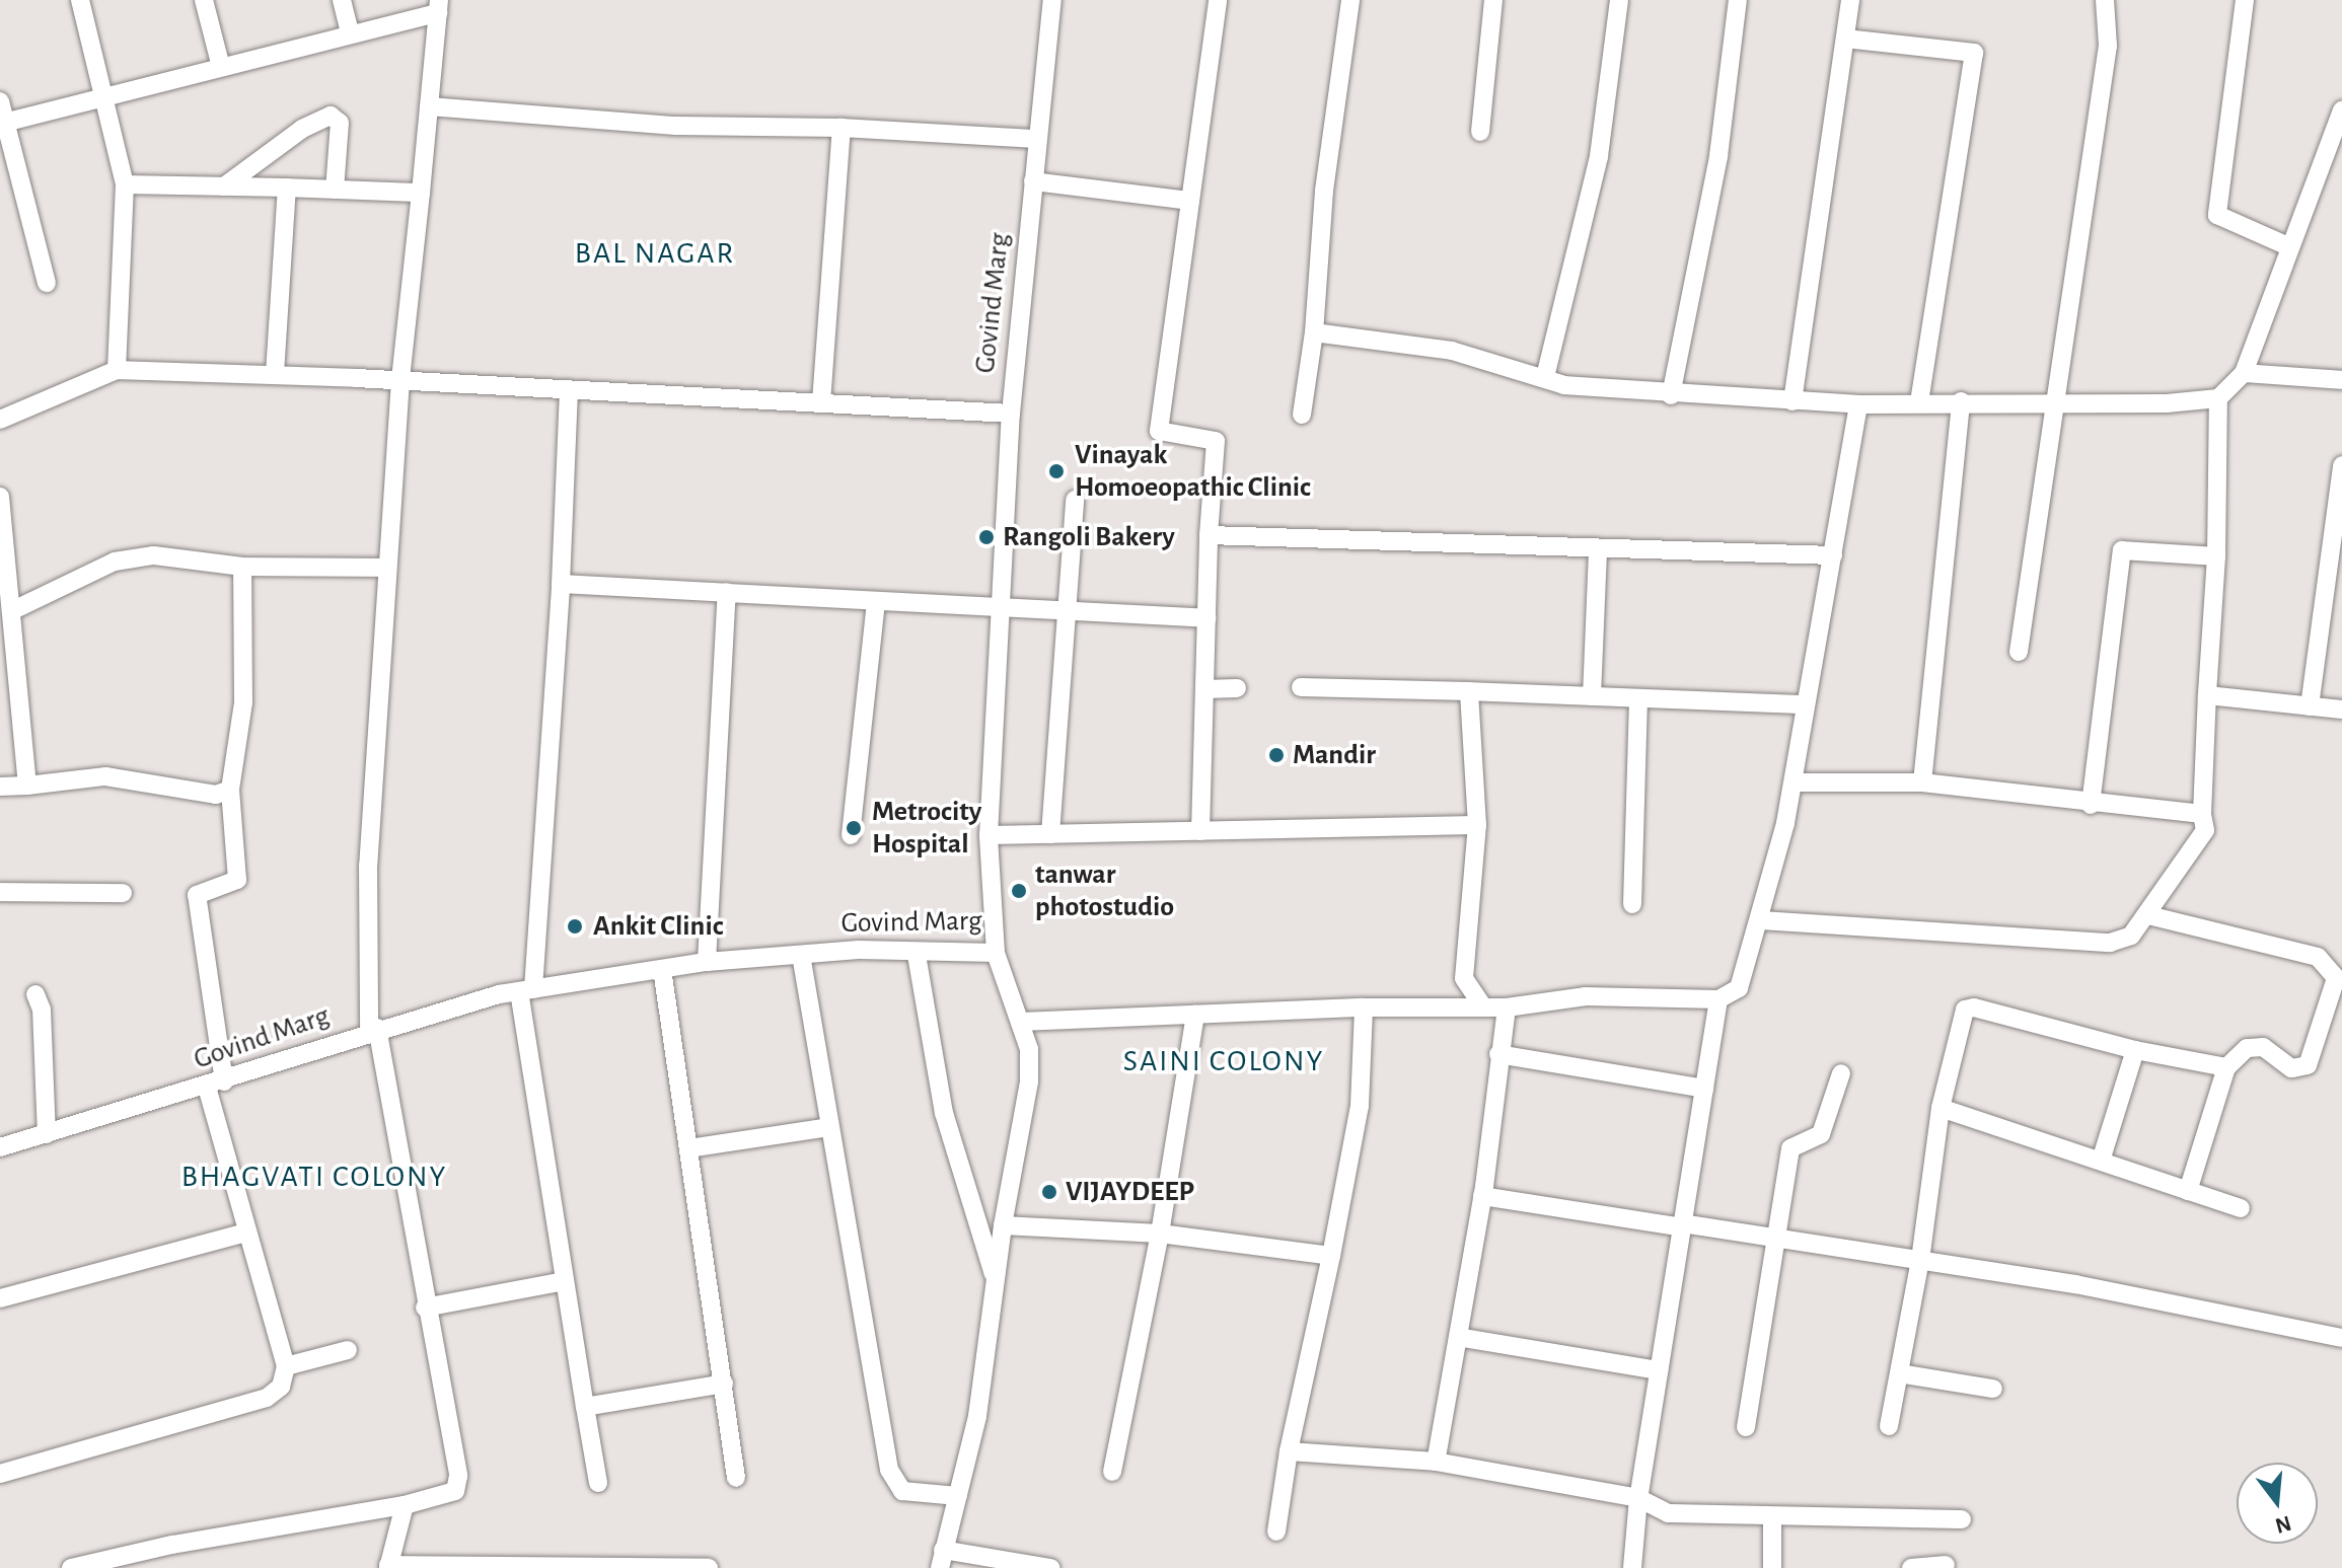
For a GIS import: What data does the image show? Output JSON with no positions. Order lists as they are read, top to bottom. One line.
{"streets":{"street":["Govind Marg"]},"districts":["BAL NAGAR","SAINI COLONY","BHAGVATI COLONY"],"places":["Vinayak Homoeopathic Clinic","Rangoli Bakery","Mandir","Metrocity Hospital","tanwar photostudio","Ankit Clinic","VIJAYDEEP"],"north":"bottom"}
